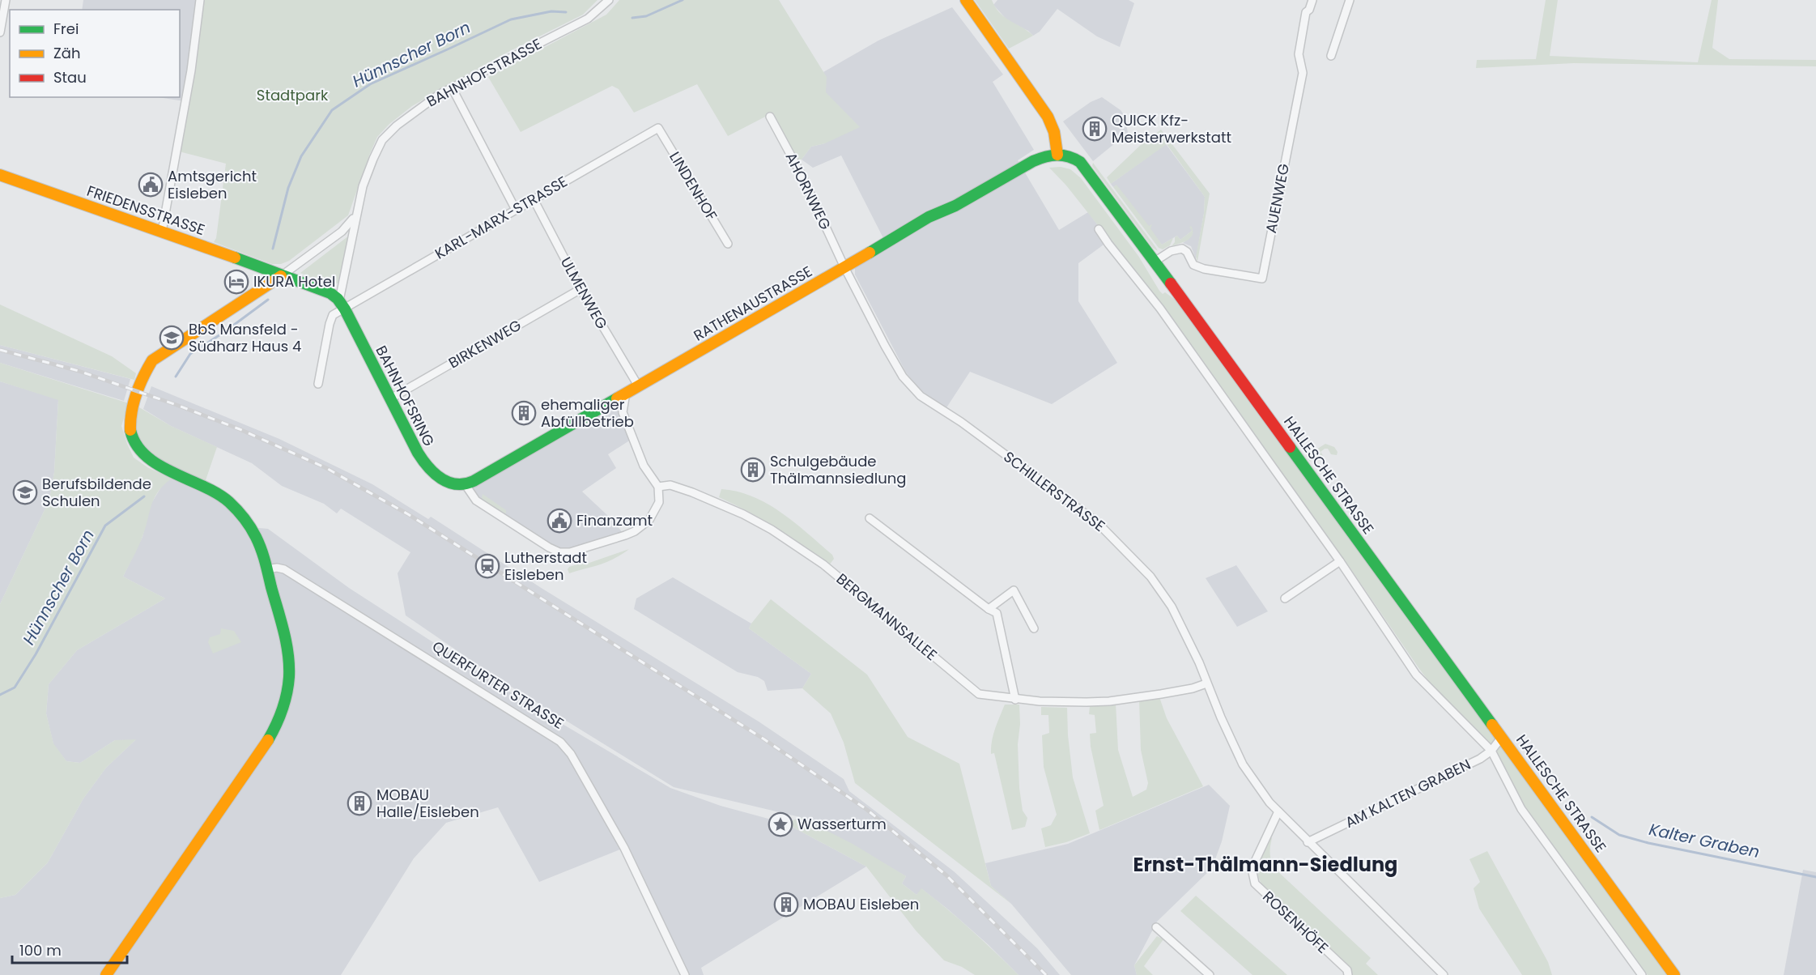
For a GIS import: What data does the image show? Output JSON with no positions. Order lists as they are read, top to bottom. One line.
{"streets":{"main road":["FRIEDENSSTRASSE","RATHENAUSTRASSE","BAHNHOFSRING","HALLESCHE STRASSE"],"street":["BAHNHOFSTRASSE","LINDENHOF","AHORNWEG","AUENWEG","KARL-MARX-STRASSE","ULMENWEG","BIRKENWEG","SCHILLERSTRASSE","BERGMANNSALLEE","QUERFURTER STRASSE","AM KALTEN GRABEN","ROSENHÖFE"]},"crossings":[["BAHNHOFSTRASSE","FRIEDENSSTRASSE"],["BAHNHOFSTRASSE","BAHNHOFSRING"],["LINDENHOF","KARL-MARX-STRASSE"],["AHORNWEG","RATHENAUSTRASSE"],["AHORNWEG","SCHILLERSTRASSE"],["AUENWEG","HALLESCHE STRASSE"],["FRIEDENSSTRASSE","BAHNHOFSRING"],["KARL-MARX-STRASSE","ULMENWEG"],["KARL-MARX-STRASSE","BAHNHOFSRING"],["ULMENWEG","RATHENAUSTRASSE"],["ULMENWEG","BIRKENWEG"],["RATHENAUSTRASSE","BAHNHOFSRING"],["RATHENAUSTRASSE","HALLESCHE STRASSE"],["RATHENAUSTRASSE","SCHILLERSTRASSE"],["BIRKENWEG","BAHNHOFSRING"],["HALLESCHE STRASSE","AM KALTEN GRABEN"],["SCHILLERSTRASSE","BERGMANNSALLEE"],["SCHILLERSTRASSE","AM KALTEN GRABEN"],["SCHILLERSTRASSE","ROSENHÖFE"]],"districts":["Ernst-Thälmann-Siedlung"],"water":["Hünnscher Born","Kalter Graben"],"parks":["Stadtpark"],"places":{"building":["QUICK Kfz- Meisterwerkstatt","ehemaliger Abfüllbetrieb","Schulgebäude Thälmannsiedlung","MOBAU Halle/Eisleben","MOBAU Eisleben"],"public building":["Amtsgericht Eisleben","Finanzamt"],"hotel":["IKURA Hotel"],"school or university":["BbS Mansfeld - Südharz Haus 4","Berufsbildende Schulen"],"station":["Lutherstadt Eisleben"],"place":["Wasserturm"]},"legend":["Frei","Zäh","Stau"],"scale_bar":"100 m"}
